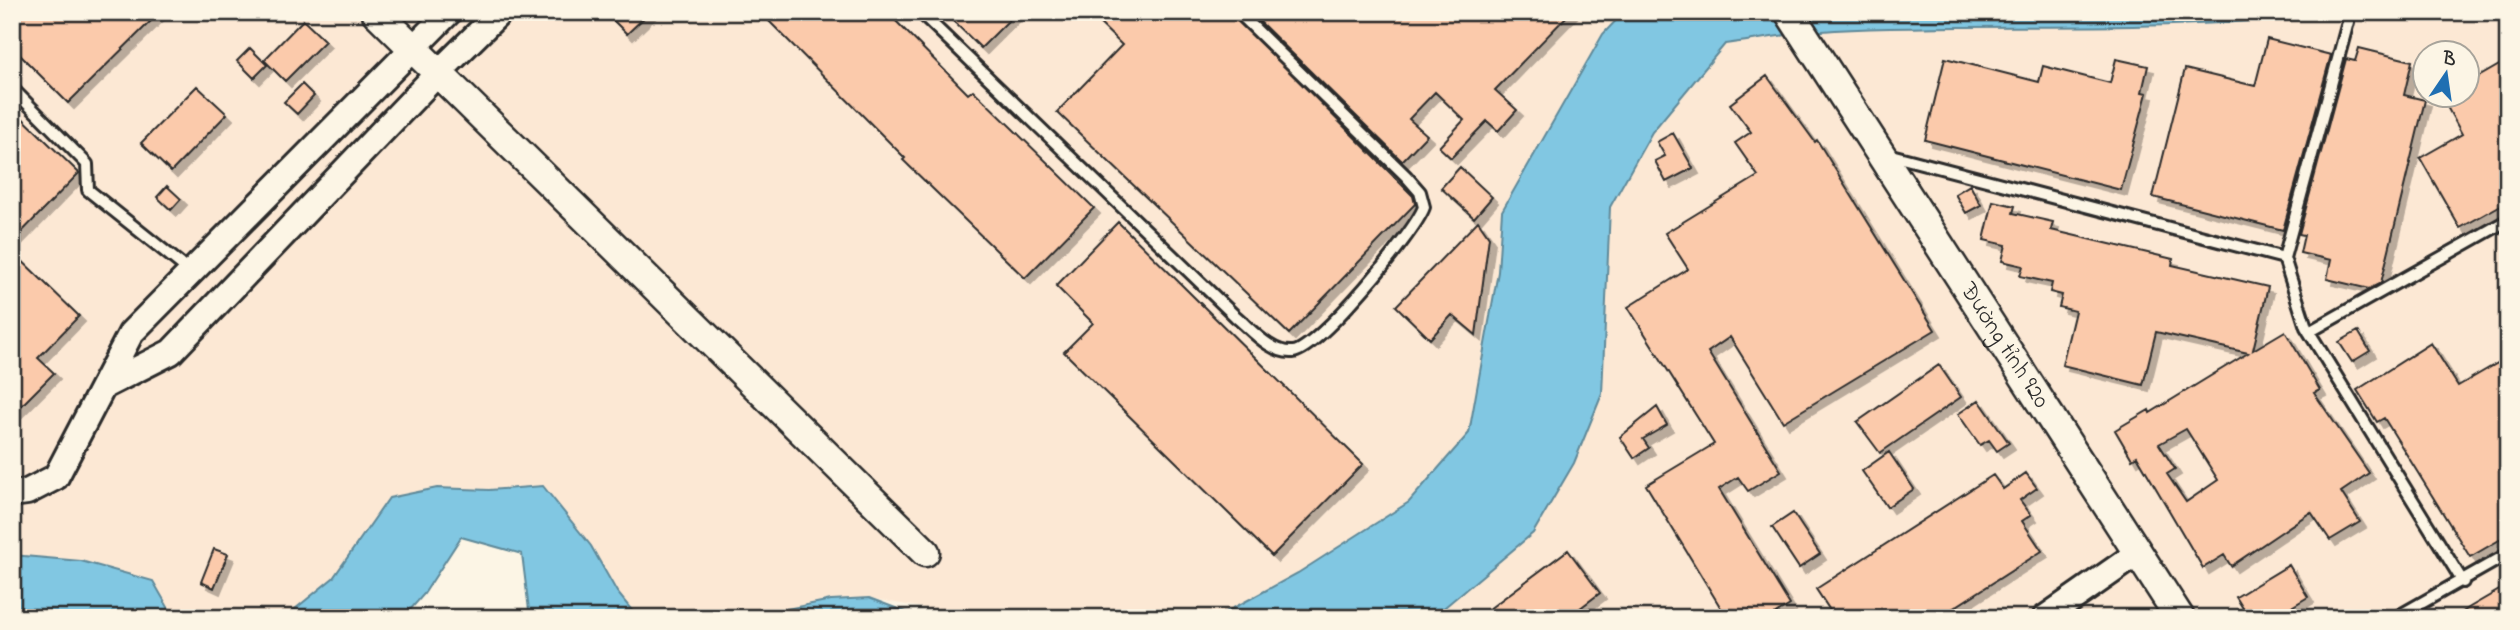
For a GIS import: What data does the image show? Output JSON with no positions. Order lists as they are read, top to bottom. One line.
{"streets":{"main road":["Đường tỉnh 920"]},"north":"top"}
